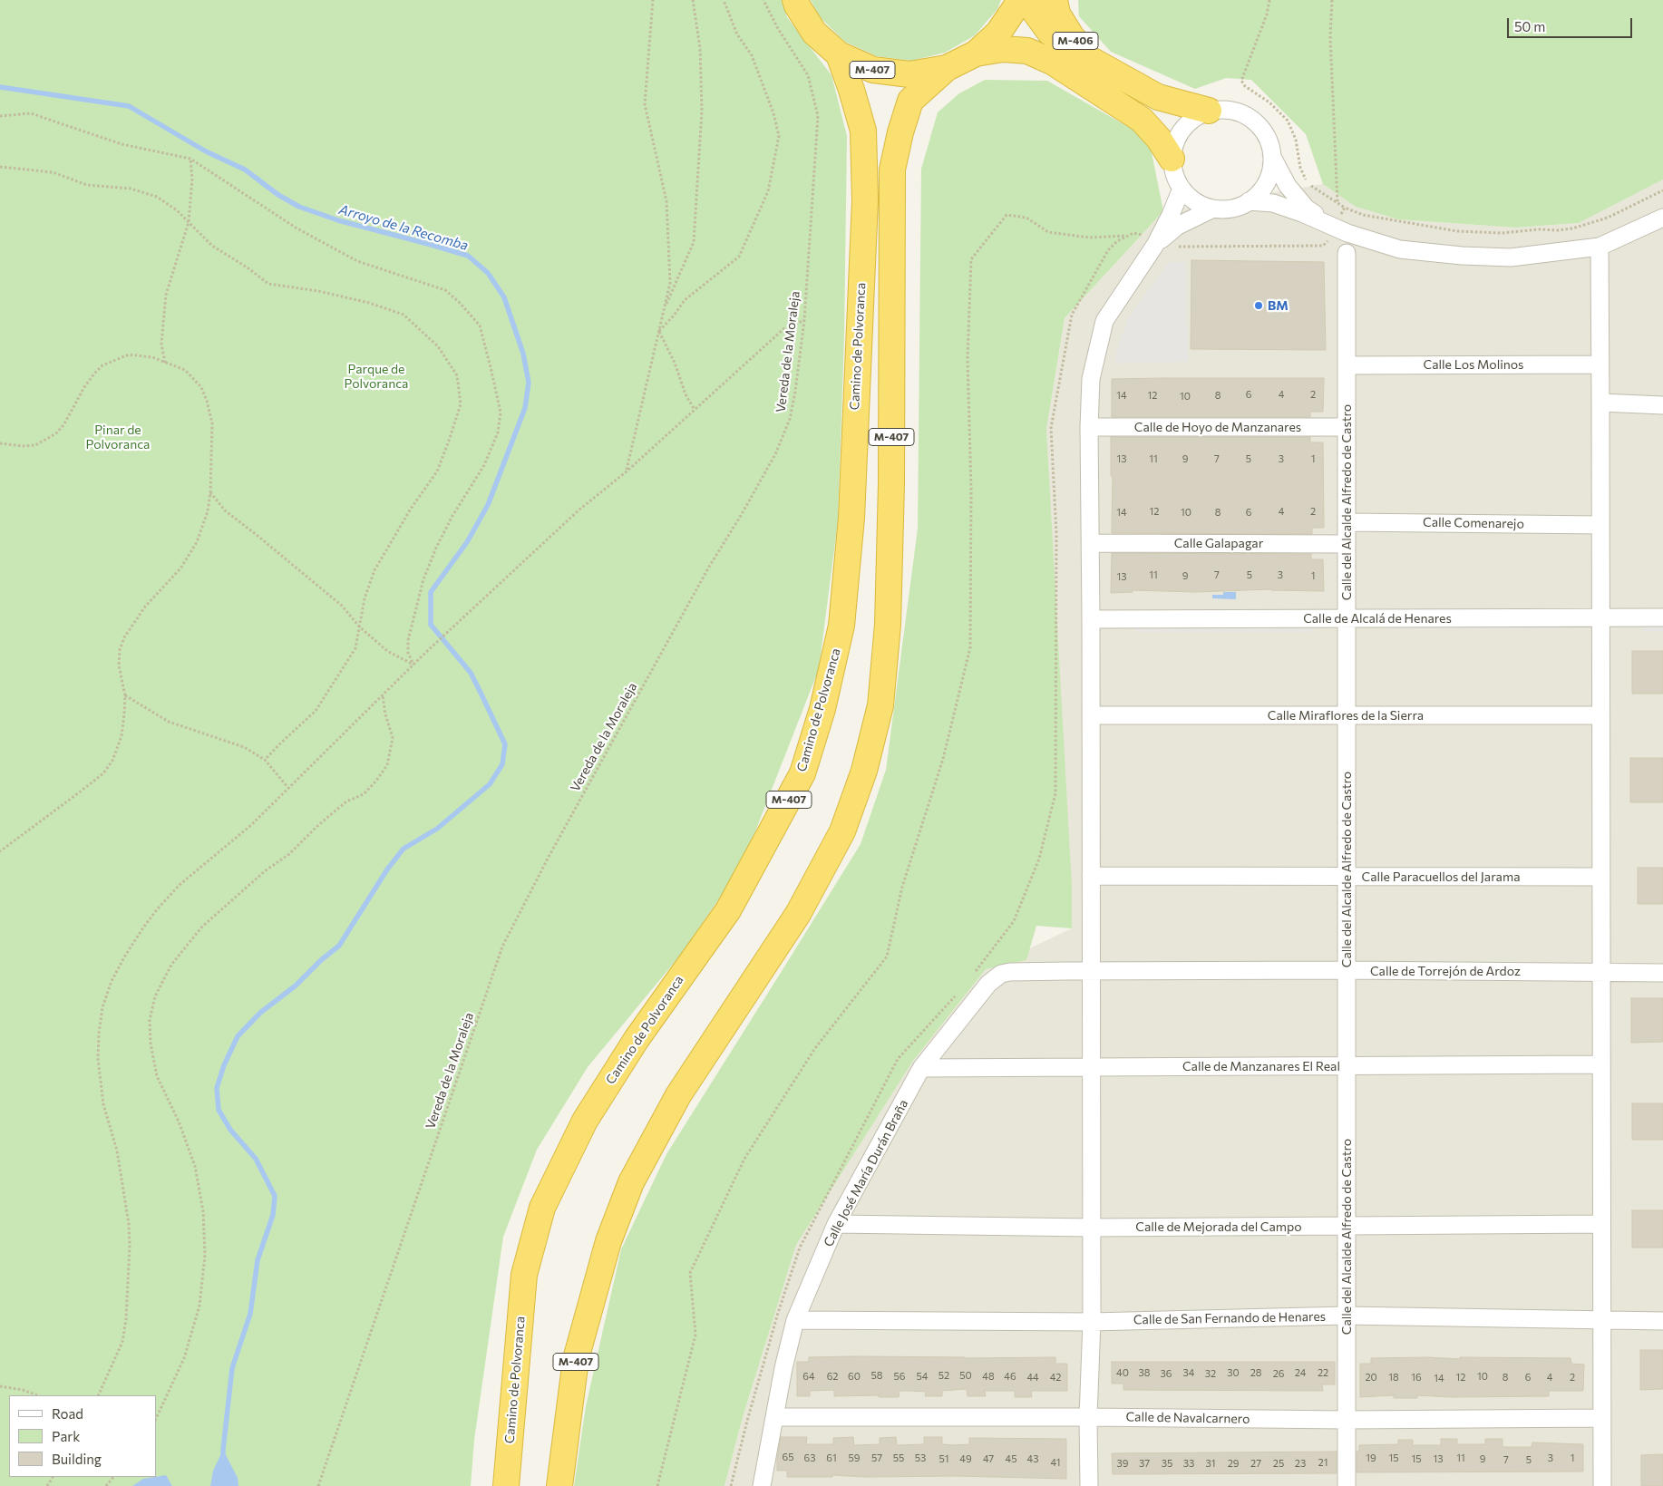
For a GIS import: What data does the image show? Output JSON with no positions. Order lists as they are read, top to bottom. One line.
{"streets":{"highway":["M-406","M-407","Camino de Polvoranca"],"street":["Calle Los Molinos","Calle de Hoyo de Manzanares","Calle del Alcalde Alfredo de Castro","Calle Comenarejo","Calle Galapagar","Calle de Alcalá de Henares","Calle Miraflores de la Sierra","Calle Paracuellos del Jarama","Calle de Torrejón de Ardoz","Calle de Manzanares El Real","Calle José María Durán Braña","Calle de Mejorada del Campo","Calle de San Fernando de Henares","Calle de Navalcarnero"],"path":["Vereda de la Moraleja"]},"crossings":[["M-407","Camino de Polvoranca"],["Calle Los Molinos","Calle del Alcalde Alfredo de Castro"],["Calle de Hoyo de Manzanares","Calle del Alcalde Alfredo de Castro"],["Calle del Alcalde Alfredo de Castro","Calle Comenarejo"],["Calle del Alcalde Alfredo de Castro","Calle Galapagar"],["Calle del Alcalde Alfredo de Castro","Calle de Alcalá de Henares"],["Calle del Alcalde Alfredo de Castro","Calle Miraflores de la Sierra"],["Calle del Alcalde Alfredo de Castro","Calle Paracuellos del Jarama"],["Calle del Alcalde Alfredo de Castro","Calle de Torrejón de Ardoz"],["Calle del Alcalde Alfredo de Castro","Calle de Manzanares El Real"],["Calle del Alcalde Alfredo de Castro","Calle de Mejorada del Campo"],["Calle del Alcalde Alfredo de Castro","Calle de San Fernando de Henares"],["Calle del Alcalde Alfredo de Castro","Calle de Navalcarnero"],["Calle de Torrejón de Ardoz","Calle José María Durán Braña"],["Calle de Manzanares El Real","Calle José María Durán Braña"],["Calle José María Durán Braña","Calle de Mejorada del Campo"],["Calle José María Durán Braña","Calle de San Fernando de Henares"],["Calle José María Durán Braña","Calle de Navalcarnero"]],"water":["Arroyo de la Recomba"],"parks":["Parque de Polvoranca","Pinar de Polvoranca"],"places":["BM"],"house_numbers":["6","4","2","14","12","8","10","13","11","9","7","5","3","1","12","4","2","14","10","8","6","11","7","5","3","9","1","13","40","38","34","30","28","24","22","36","32","26","58","52","50","64","62","60","56","54","48","46","10","44","42","20","18","16","12","8","6","4","2","14","65","63","61","59","57","55","53","19","15","11","3","1","51","49","47","45","43","15","13","9","7","5","41","21","39","37","35","33","31","29","27","25","23"],"legend":["Road","Park","Building"],"scale_bar":"50 m"}
